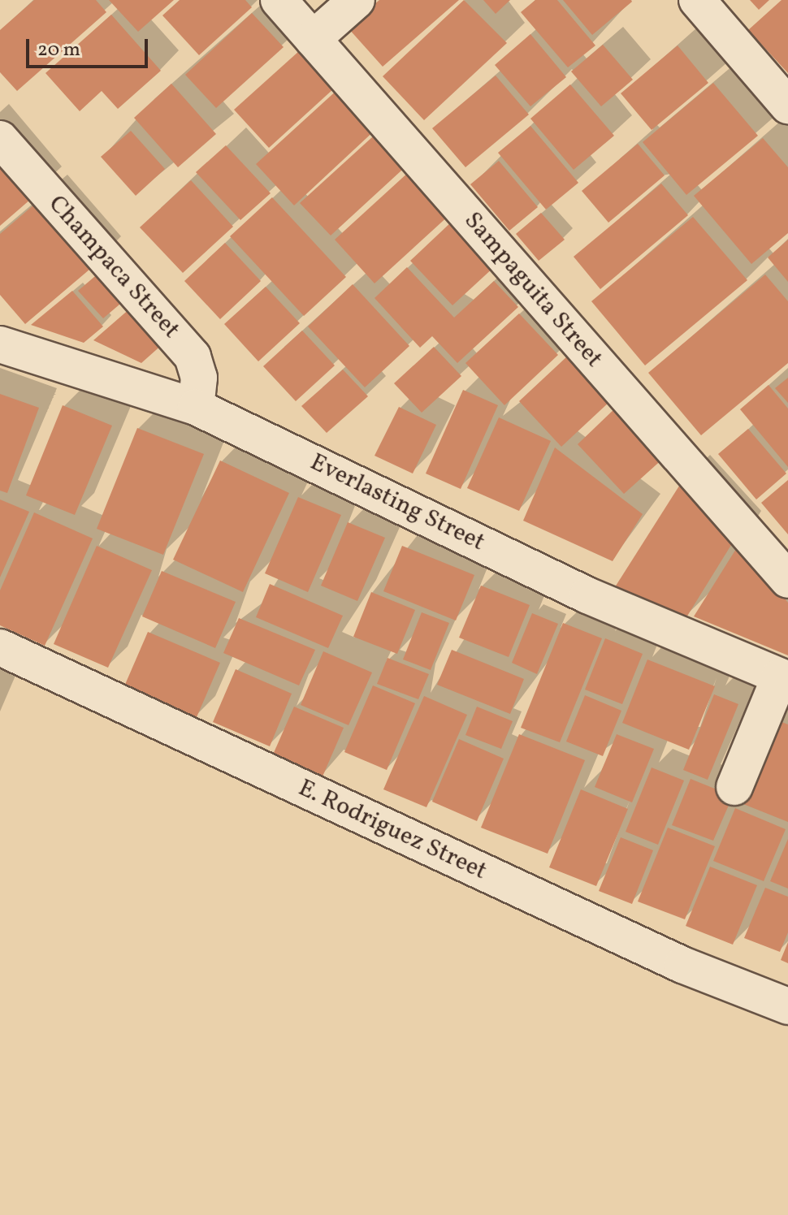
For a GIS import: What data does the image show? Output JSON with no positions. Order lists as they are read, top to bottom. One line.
{"streets":{"street":["Champaca Street","Sampaguita Street","Everlasting Street","E. Rodriguez Street"]},"crossings":[["Champaca Street","Everlasting Street"]],"scale_bar":"20 m"}
